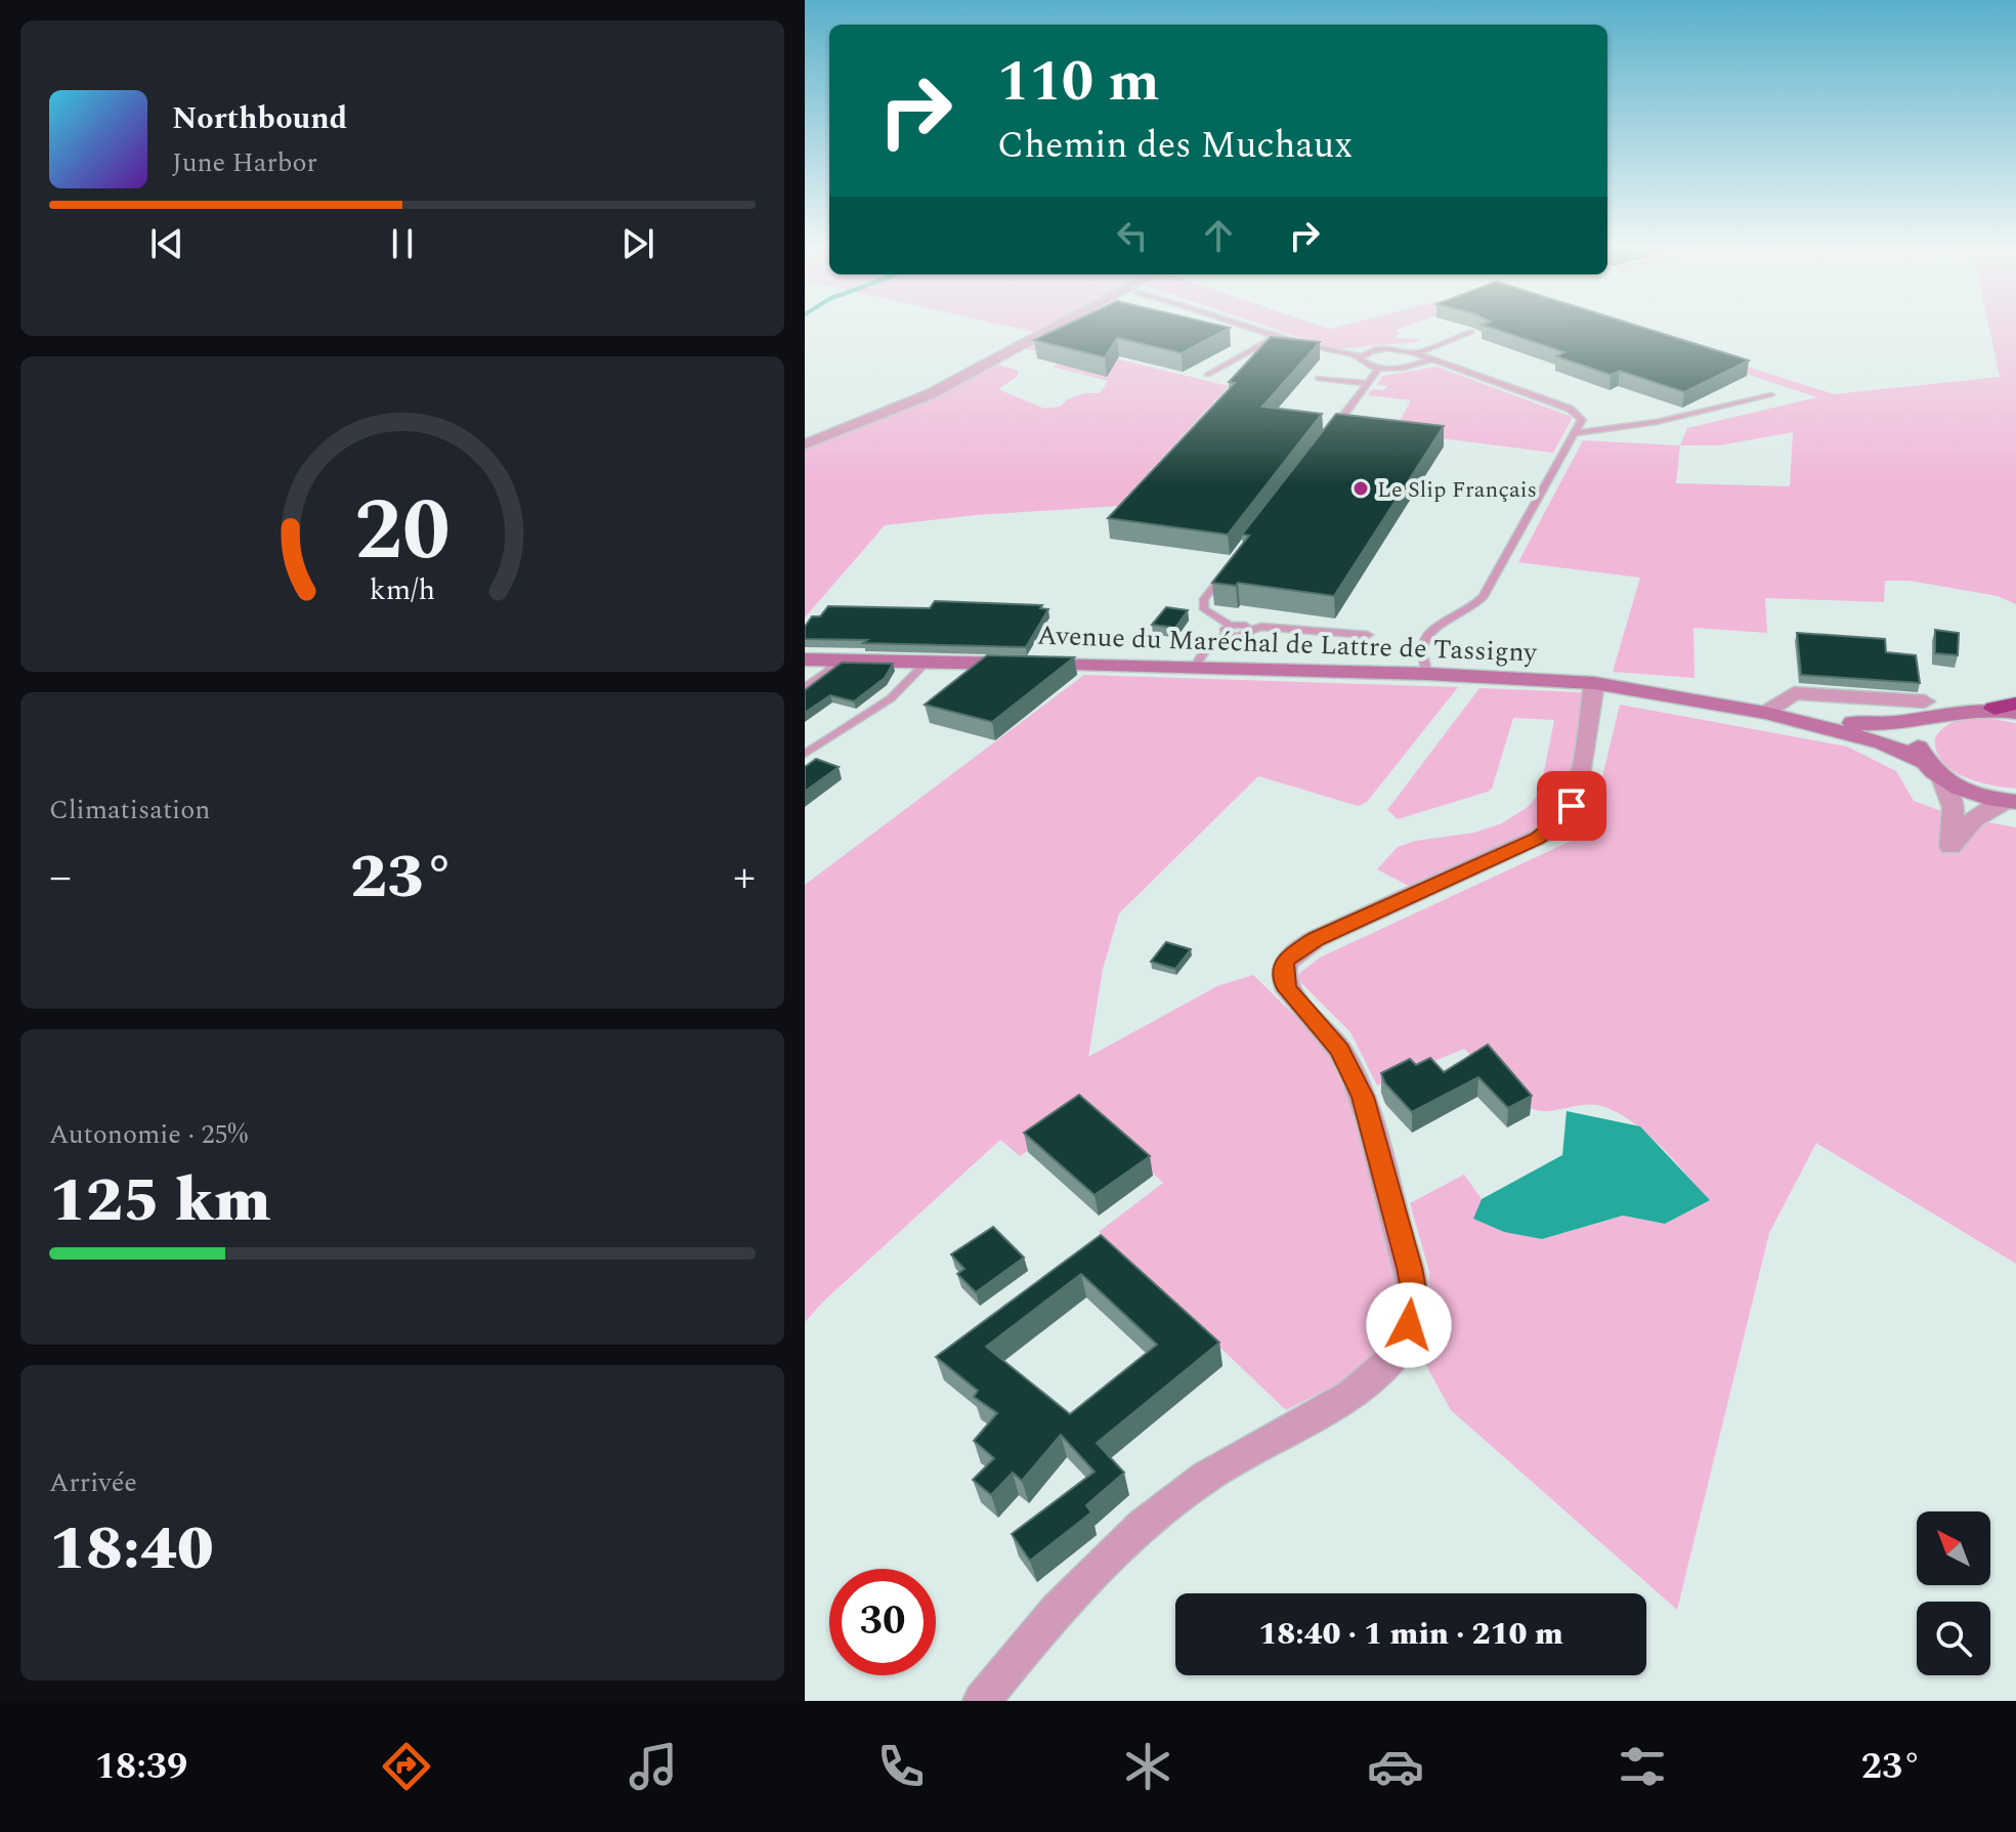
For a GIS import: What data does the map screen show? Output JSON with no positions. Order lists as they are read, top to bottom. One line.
{"streets":{"main road":["Avenue du Maréchal de Lattre de Tassigny"]},"places":["Le Slip Français"],"north":"top left","page":{"turn":["110 m","Chemin des Muchaux"],"song":["Northbound","June Harbor"],"tile":["Climatisation",["Autonomie · 25%","125 km"],["Arrivée","18:40"]],"heat":["−","23°","+"],"limit":"30","trip":"18:40 · 1 min · 210 m","tabs":["18:39","23°"],"gauge":["20","km/h"]}}
